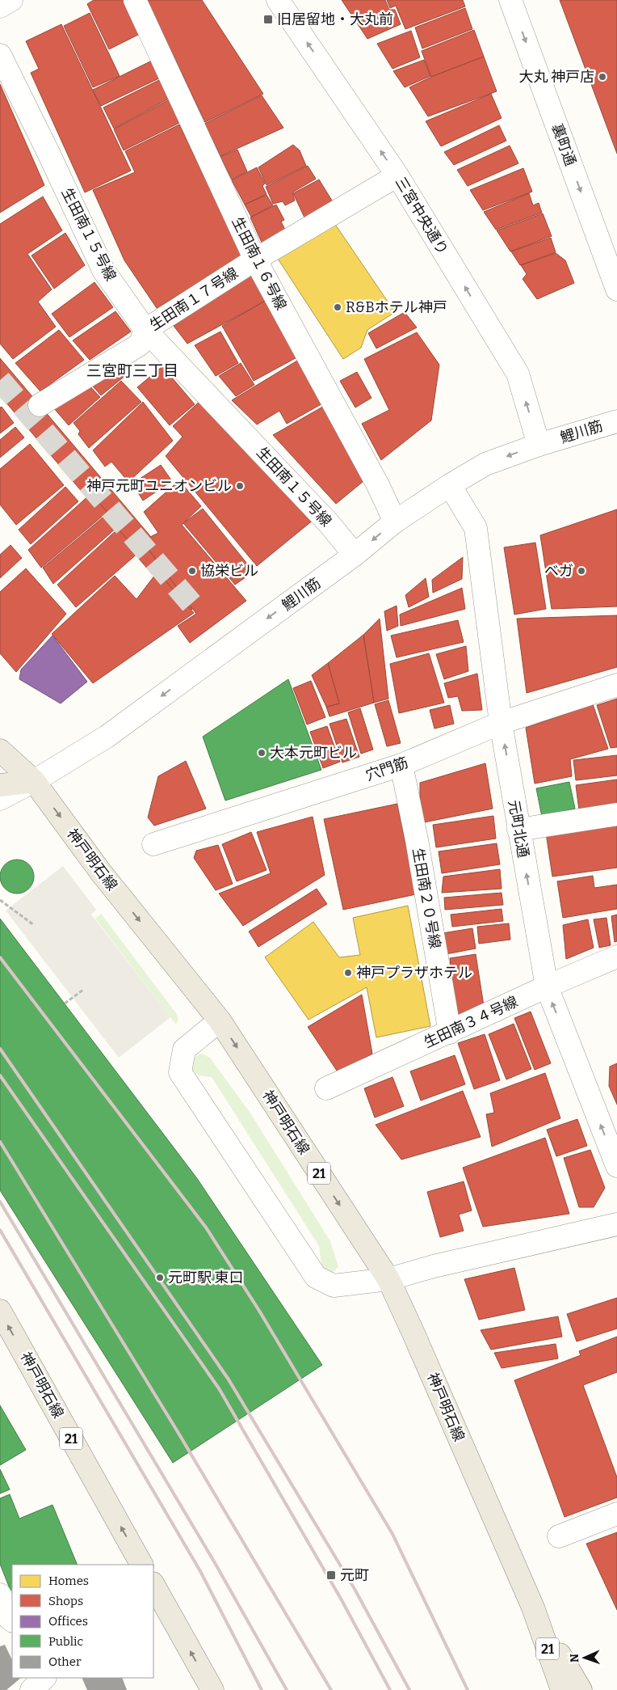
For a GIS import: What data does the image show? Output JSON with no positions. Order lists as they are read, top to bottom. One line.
{"streets":{"main road":["神戸明石線","21"],"street":["裏町通","三宮中央通り","生田南１５号線","生田南１６号線","生田南１７号線","鯉川筋","穴門筋","元町北通","生田南２０号線","生田南３４号線"]},"crossings":[["三宮中央通り","生田南１７号線"],["三宮中央通り","鯉川筋"],["生田南１５号線","生田南１７号線"],["生田南１５号線","鯉川筋"],["生田南１６号線","生田南１７号線"],["生田南１６号線","鯉川筋"],["鯉川筋","元町北通"],["鯉川筋","神戸明石線"],["穴門筋","元町北通"],["穴門筋","生田南２０号線"],["元町北通","生田南３４号線"],["生田南２０号線","生田南３４号線"]],"one_way":["裏町通","三宮中央通り","鯉川筋","元町北通"],"districts":["三宮町三丁目"],"places":{"transit":["旧居留地・大丸前","元町"],"other":["大丸 神戸店","R&Bホテル神戸","神戸元町ユニオンビル","協栄ビル","ベガ","大本元町ビル","神戸プラザホテル","元町駅 東口"]},"legend":["Homes","Shops","Offices","Public","Other"],"north":"left"}
